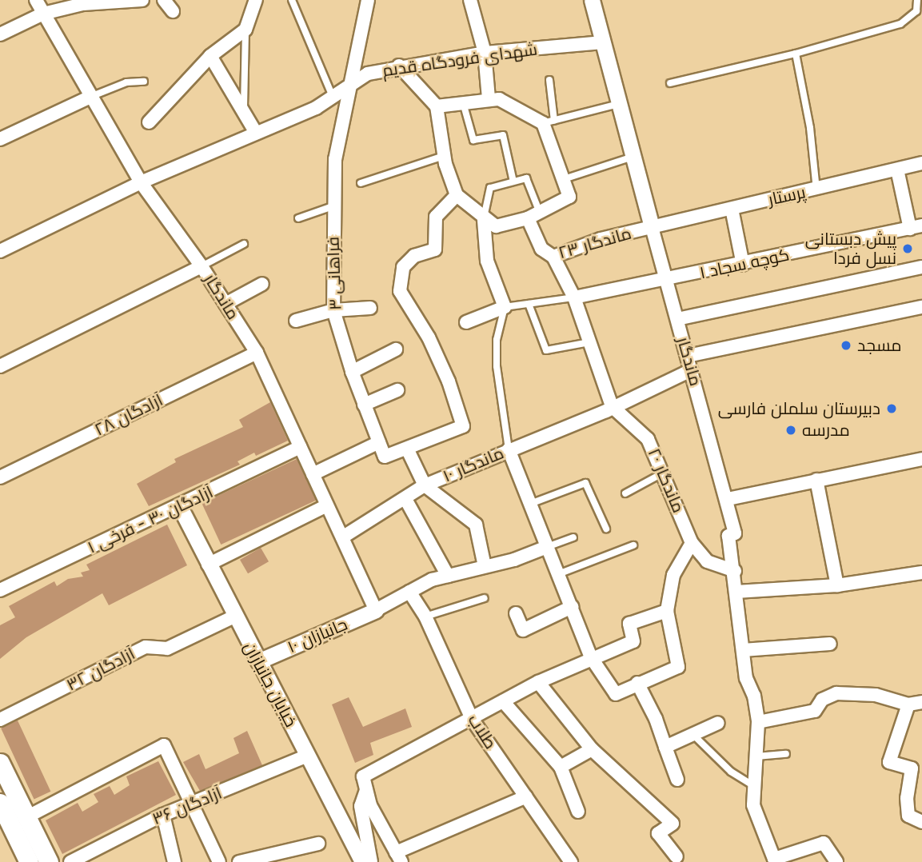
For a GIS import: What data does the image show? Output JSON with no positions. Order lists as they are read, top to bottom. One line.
{"streets":{"street":["شهدای فرودگاه قدیم","پرستار","ماندگار ۲۳","کوچه سجاد ۱","فراهانی ۳","ماندگار","آزادگان ۲۸","ماندگار ۱۰","ماندگار ۲۰","آزادگان ۳۰ - فرخی ۱","جانبازان ۱۰","آزادگان ۳۲","خیابان جانبازان","طلاب","آزادگان ۳۶"]},"crossings":[["شهدای فرودگاه قدیم","فراهانی ۳"],["شهدای فرودگاه قدیم","ماندگار"],["پرستار","ماندگار ۲۳"],["پرستار","ماندگار"],["ماندگار ۲۳","ماندگار"],["ماندگار ۲۳","ماندگار ۲۰"],["کوچه سجاد ۱","ماندگار"],["کوچه سجاد ۱","ماندگار ۲۰"],["ماندگار","آزادگان ۲۸"],["ماندگار","ماندگار ۱۰"],["ماندگار","ماندگار ۲۰"],["ماندگار","آزادگان ۳۰ - فرخی ۱"],["ماندگار","جانبازان ۱۰"],["ماندگار ۱۰","ماندگار ۲۰"],["آزادگان ۳۰ - فرخی ۱","خیابان جانبازان"],["جانبازان ۱۰","خیابان جانبازان"],["آزادگان ۳۲","خیابان جانبازان"],["خیابان جانبازان","آزادگان ۳۶"]],"places":["پیش دبستانی نسل فردا","مسجد","دبیرستان سلملن فارسی","مدرسه"]}
